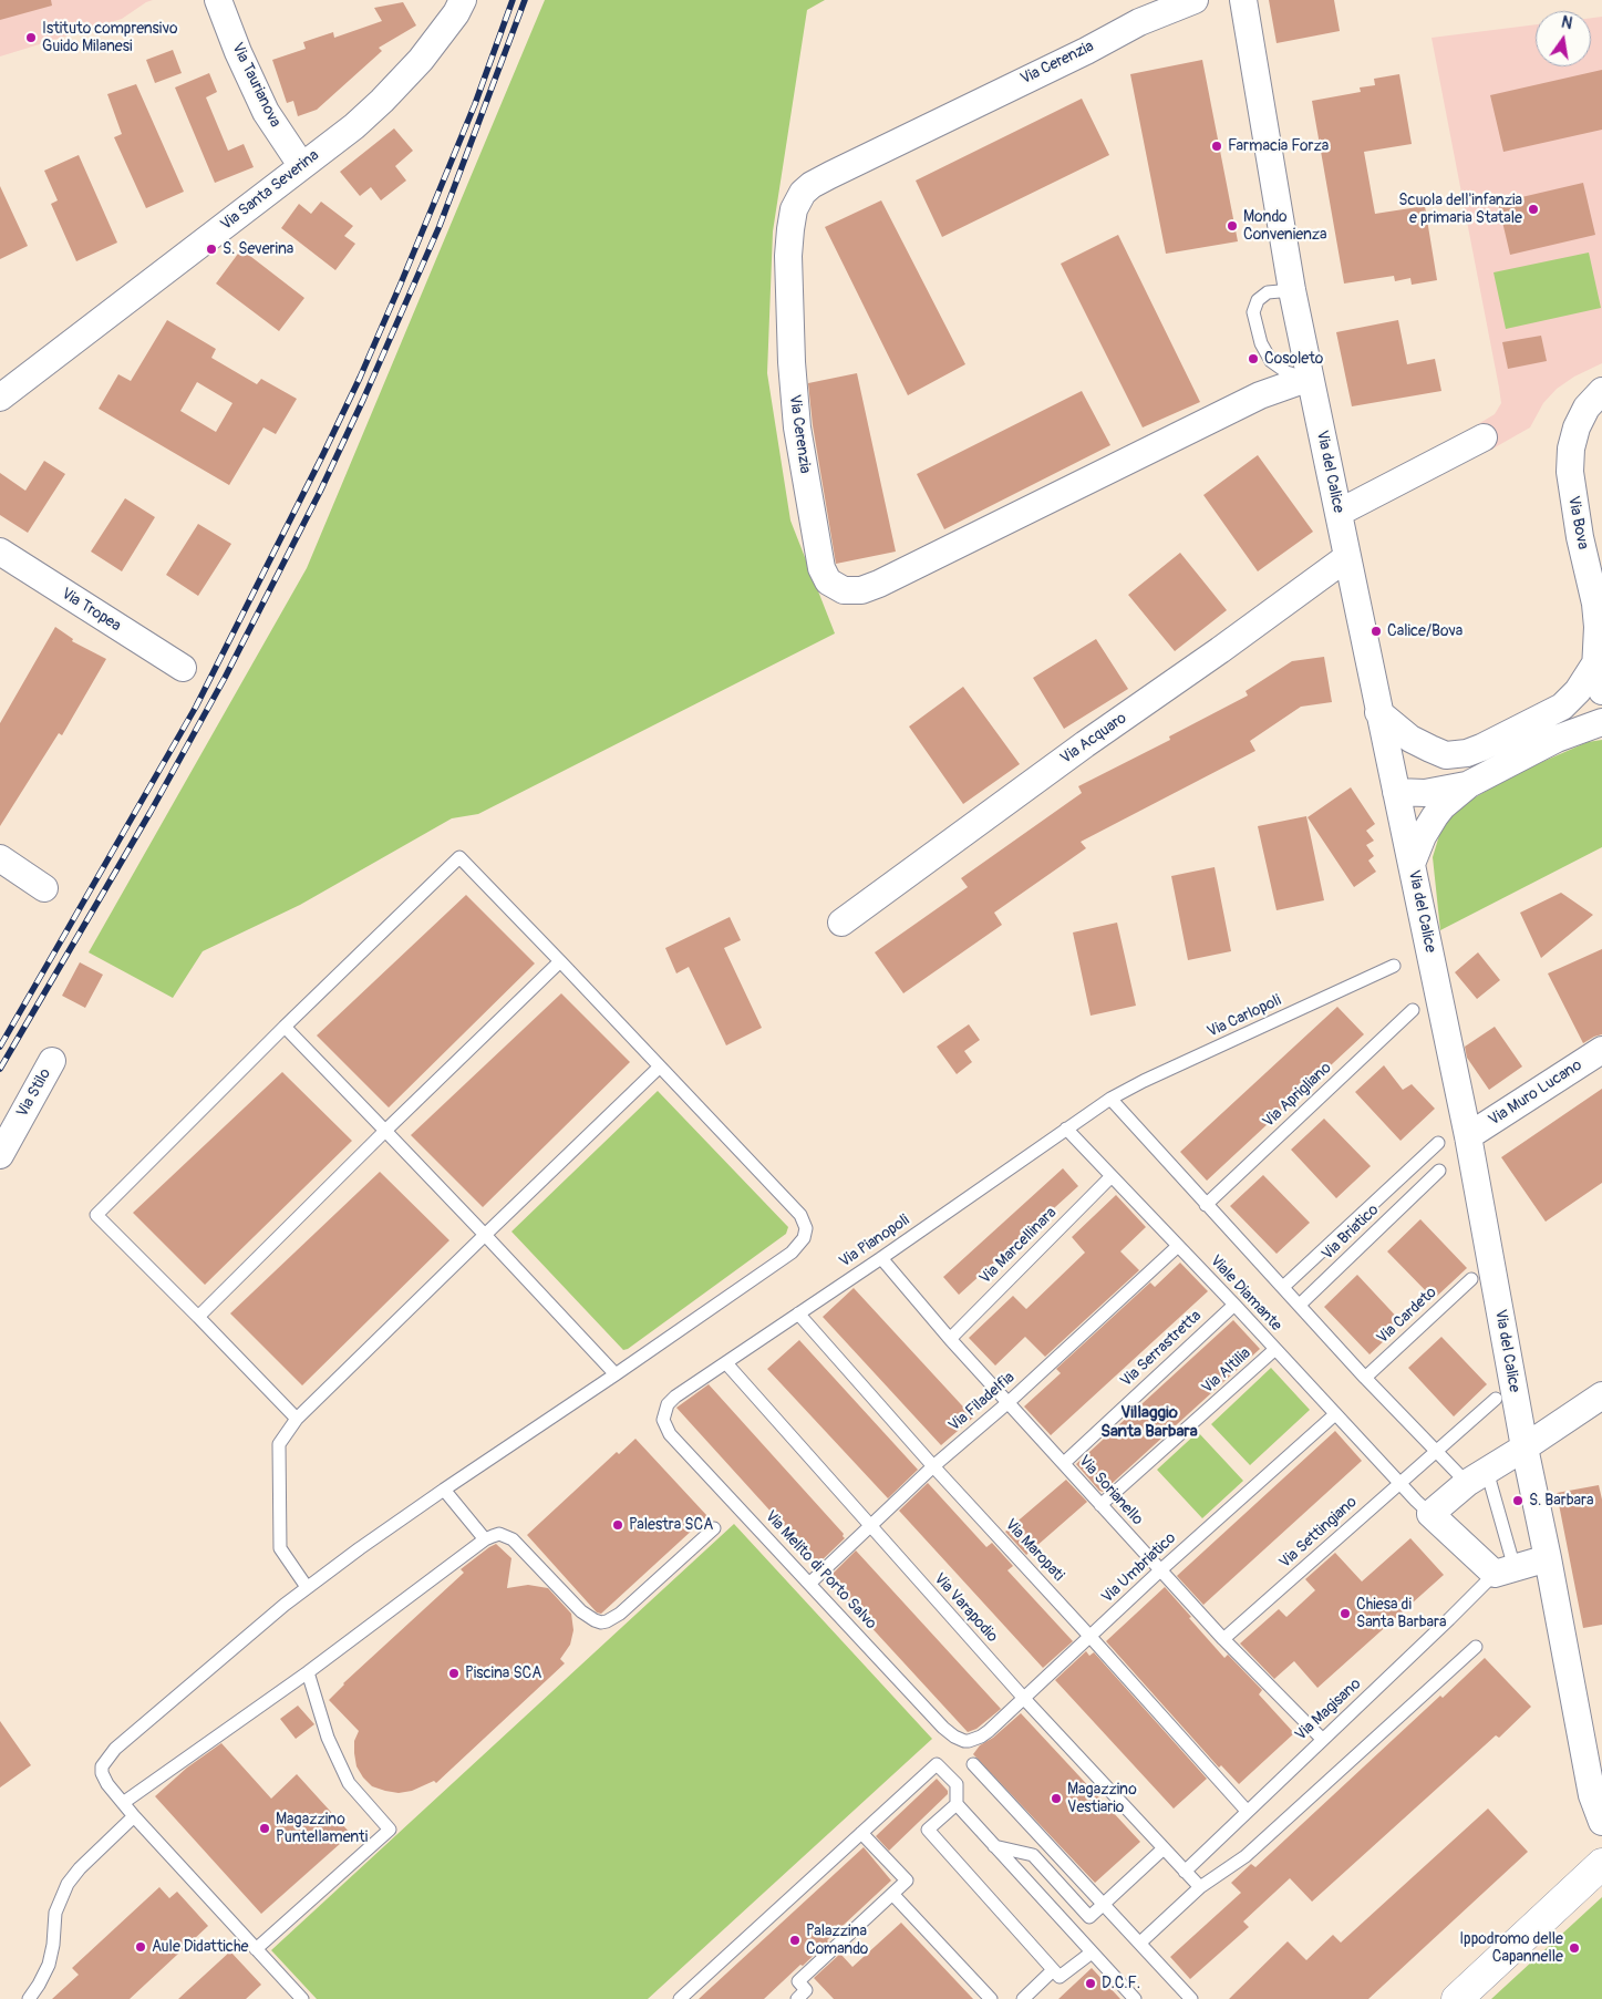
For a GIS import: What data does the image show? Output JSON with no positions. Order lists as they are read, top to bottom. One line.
{"streets":{"street":["Via Cerenzia","Via Taurianova","Via Santa Severina","Via del Calice","Via Bova","Via Tropea","Via Acquaro","Via Stilo","Via Muro Lucano"],"lane":["Via Carlopoli","Via Aprigliano","Via Briatico","Via Pianopoli","Via Marcellinara","Viale Diamante","Via Cardeto","Via Serrastretta","Via Altilia","Via Filadelfia","Via Sorianello","Via Settingiano","Via Maropati","Via Umbriatico","Via Melito di Porto Salvo","Via Varapodio","Via Magisano"]},"crossings":[["Via Cerenzia","Via del Calice"],["Via Taurianova","Via Santa Severina"],["Via del Calice","Via Bova"],["Via del Calice","Via Acquaro"],["Via del Calice","Via Muro Lucano"],["Via Carlopoli","Via Pianopoli"],["Via Carlopoli","Viale Diamante"],["Via Aprigliano","Viale Diamante"],["Via Briatico","Viale Diamante"],["Via Pianopoli","Viale Diamante"],["Via Pianopoli","Via Sorianello"],["Via Pianopoli","Via Maropati"],["Via Pianopoli","Via Melito di Porto Salvo"],["Via Pianopoli","Via Varapodio"],["Via Marcellinara","Viale Diamante"],["Via Marcellinara","Via Sorianello"],["Viale Diamante","Via Cardeto"],["Viale Diamante","Via Serrastretta"],["Viale Diamante","Via Altilia"],["Viale Diamante","Via Filadelfia"],["Viale Diamante","Via Settingiano"],["Viale Diamante","Via Umbriatico"],["Via Serrastretta","Via Sorianello"],["Via Altilia","Via Sorianello"],["Via Filadelfia","Via Sorianello"],["Via Filadelfia","Via Maropati"],["Via Filadelfia","Via Melito di Porto Salvo"],["Via Filadelfia","Via Varapodio"],["Via Sorianello","Via Settingiano"],["Via Sorianello","Via Umbriatico"],["Via Sorianello","Via Magisano"],["Via Maropati","Via Umbriatico"],["Via Maropati","Via Magisano"],["Via Umbriatico","Via Melito di Porto Salvo"],["Via Umbriatico","Via Varapodio"],["Via Varapodio","Via Magisano"]],"districts":["Villaggio Santa Barbara"],"places":["Istituto comprensivo Guido Milanesi","Farmacia Forza","Scuola dell'infanzia e primaria Statale","Mondo Convenienza","S. Severina","Cosoleto","Calice/Bova","S. Barbara","Palestra SCA","Chiesa di Santa Barbara","Piscina SCA","Magazzino Vestiario","Magazzino Puntellamenti","Palazzina Comando","Aule Didattiche","Ippodromo delle Capannelle","D.C.F."],"north":"top"}
